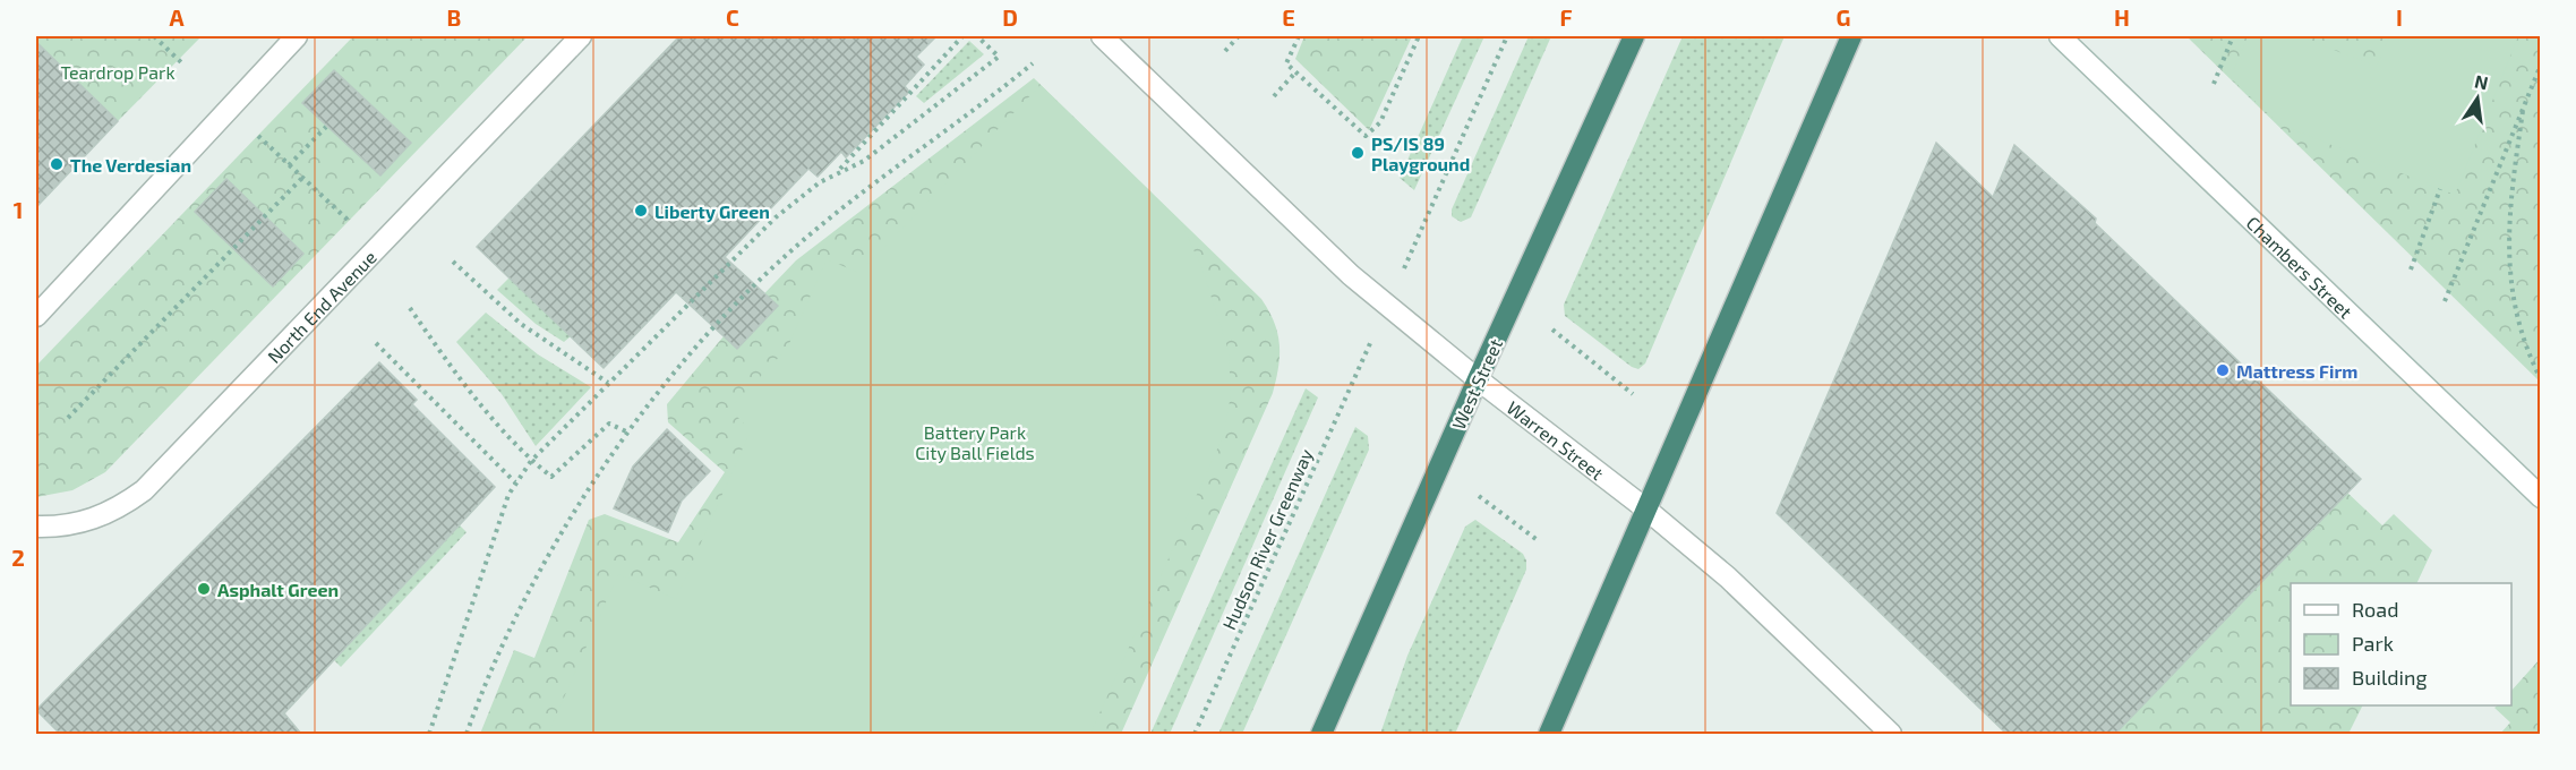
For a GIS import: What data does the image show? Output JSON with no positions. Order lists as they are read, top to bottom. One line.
{"streets":{"highway":["West Street"],"street":["Chambers Street","North End Avenue","Warren Street"],"path":["Hudson River Greenway"]},"crossings":[["West Street","Warren Street"]],"parks":["Teardrop Park","Battery Park City Ball Fields"],"places":["PS/IS 89 Playground","The Verdesian","Liberty Green","Mattress Firm","Asphalt Green"],"legend":["Road","Park","Building"],"north":"top","grid":{"columns":["A","B","C","D","E","F","G","H","I"],"rows":["1","2"]}}
